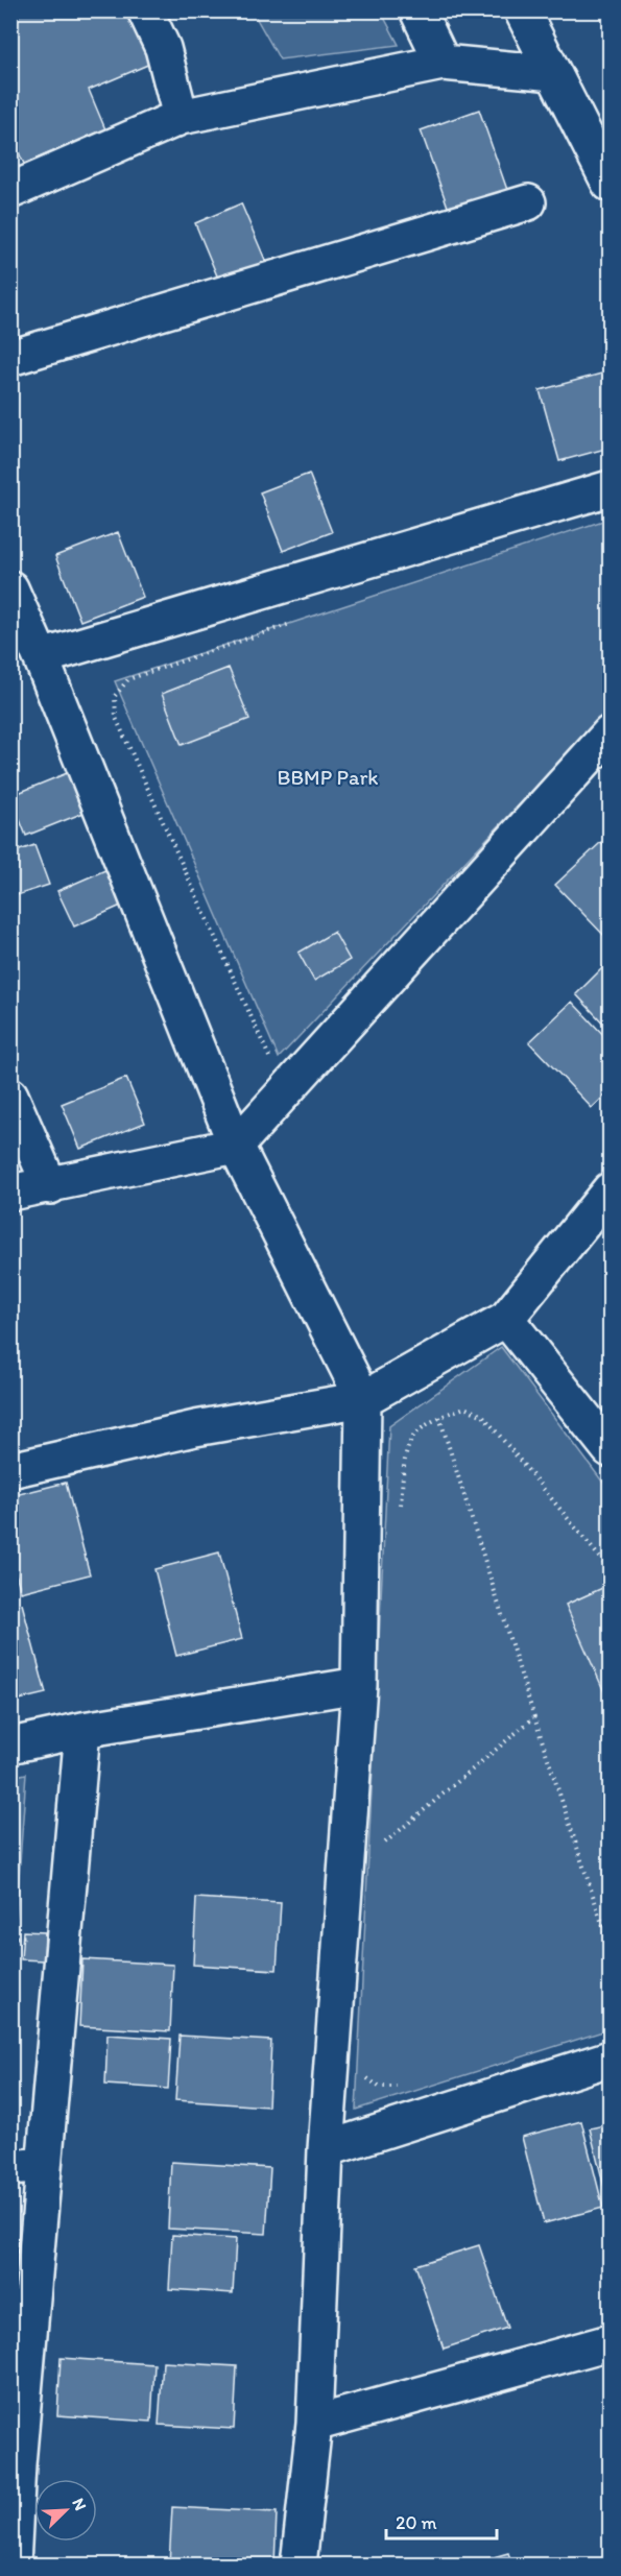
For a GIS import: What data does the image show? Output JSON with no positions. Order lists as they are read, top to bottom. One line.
{"parks":["BBMP Park"],"scale_bar":"20 m","north":"top right"}
